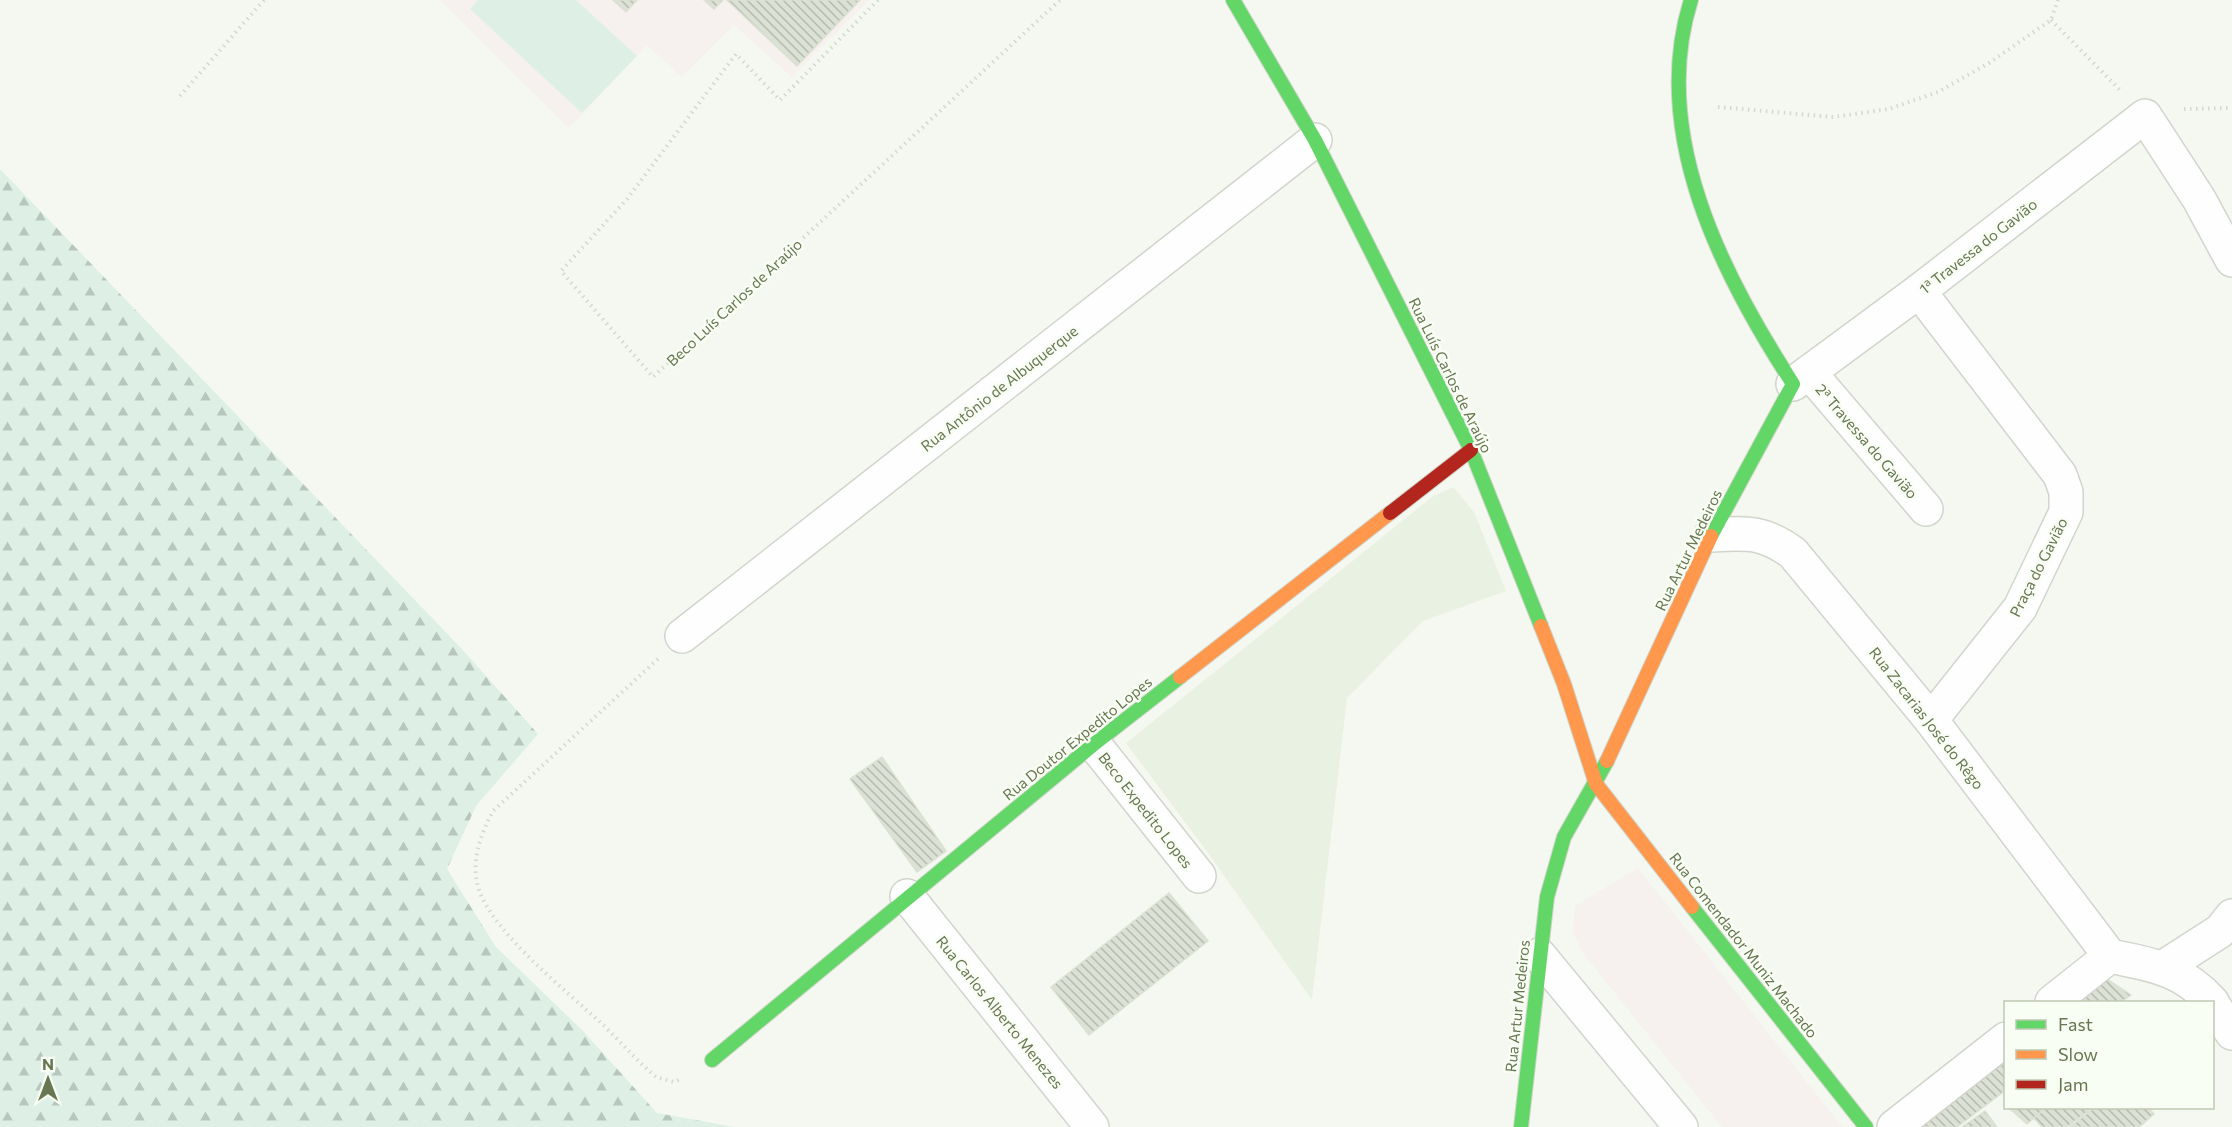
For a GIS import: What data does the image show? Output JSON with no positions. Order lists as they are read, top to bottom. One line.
{"streets":{"street":["1ª Travessa do Gavião","Rua Luís Carlos de Araújo","Rua Antônio de Albuquerque","2ª Travessa do Gavião","Rua Artur Medeiros","Praça do Gavião","Rua Zacarias José do Rêgo","Rua Doutor Expedito Lopes","Beco Expedito Lopes","Rua Comendador Muniz Machado","Rua Carlos Alberto Menezes"],"path":["Beco Luís Carlos de Araújo"]},"crossings":[["1ª Travessa do Gavião","2ª Travessa do Gavião"],["1ª Travessa do Gavião","Rua Artur Medeiros"],["1ª Travessa do Gavião","Praça do Gavião"],["Rua Luís Carlos de Araújo","Rua Antônio de Albuquerque"],["Rua Luís Carlos de Araújo","Rua Artur Medeiros"],["Rua Luís Carlos de Araújo","Rua Doutor Expedito Lopes"],["Rua Luís Carlos de Araújo","Rua Comendador Muniz Machado"],["2ª Travessa do Gavião","Rua Artur Medeiros"],["Rua Artur Medeiros","Rua Zacarias José do Rêgo"],["Rua Artur Medeiros","Rua Comendador Muniz Machado"],["Praça do Gavião","Rua Zacarias José do Rêgo"],["Rua Doutor Expedito Lopes","Beco Expedito Lopes"],["Rua Doutor Expedito Lopes","Rua Carlos Alberto Menezes"]],"legend":["Fast","Slow","Jam"],"north":"top"}
